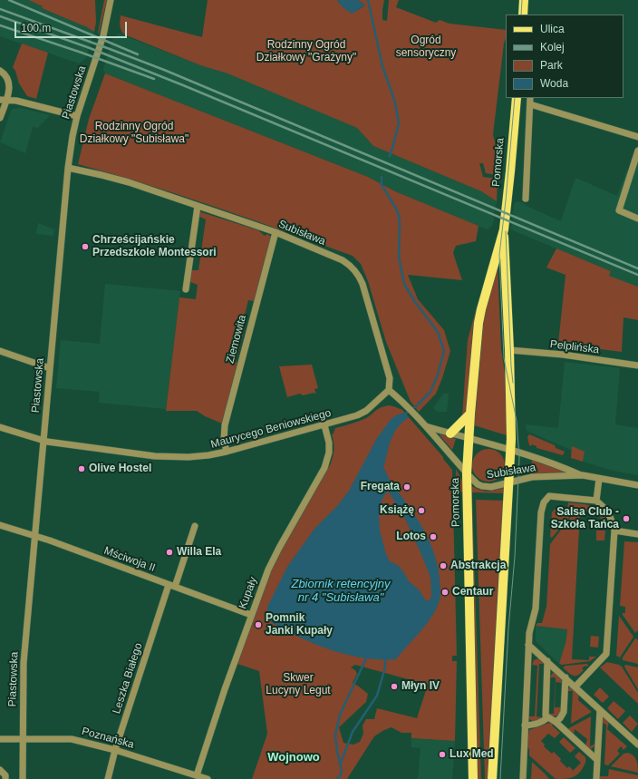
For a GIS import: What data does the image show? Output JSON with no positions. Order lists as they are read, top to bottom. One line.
{"streets":{"main road":["Pomorska"],"street":["Piastowska","Subisława","Ziemowita","Pelplińska","Maurycego Beniowskiego","Mściwoja II","Kupały","Leszka Białego","Poznańska"]},"crossings":[["Piastowska","Subisława"],["Piastowska","Maurycego Beniowskiego"],["Piastowska","Mściwoja II"],["Piastowska","Poznańska"],["Pomorska","Subisława"],["Pomorska","Pelplińska"],["Subisława","Ziemowita"],["Subisława","Maurycego Beniowskiego"],["Ziemowita","Maurycego Beniowskiego"],["Maurycego Beniowskiego","Kupały"],["Mściwoja II","Kupały"],["Mściwoja II","Leszka Białego"],["Kupały","Poznańska"],["Leszka Białego","Poznańska"]],"districts":["Wojnowo"],"water":["Zbiornik retencyjny nr 4 \"Subisława\""],"parks":["Ogród sensoryczny","Rodzinny Ogród Działkowy \"Grażyny\"","Rodzinny Ogród Działkowy \"Subisława\"","Skwer Lucyny Legut"],"places":["Chrześcijańskie Przedszkole Montessori","Olive Hostel","Fregata","Książę","Salsa Club - Szkoła Tańca","Lotos","Willa Ela","Abstrakcja","Centaur","Pomnik Janki Kupały","Młyn IV","Lux Med"],"legend":["Ulica","Kolej","Park","Woda"],"scale_bar":"100 m"}
